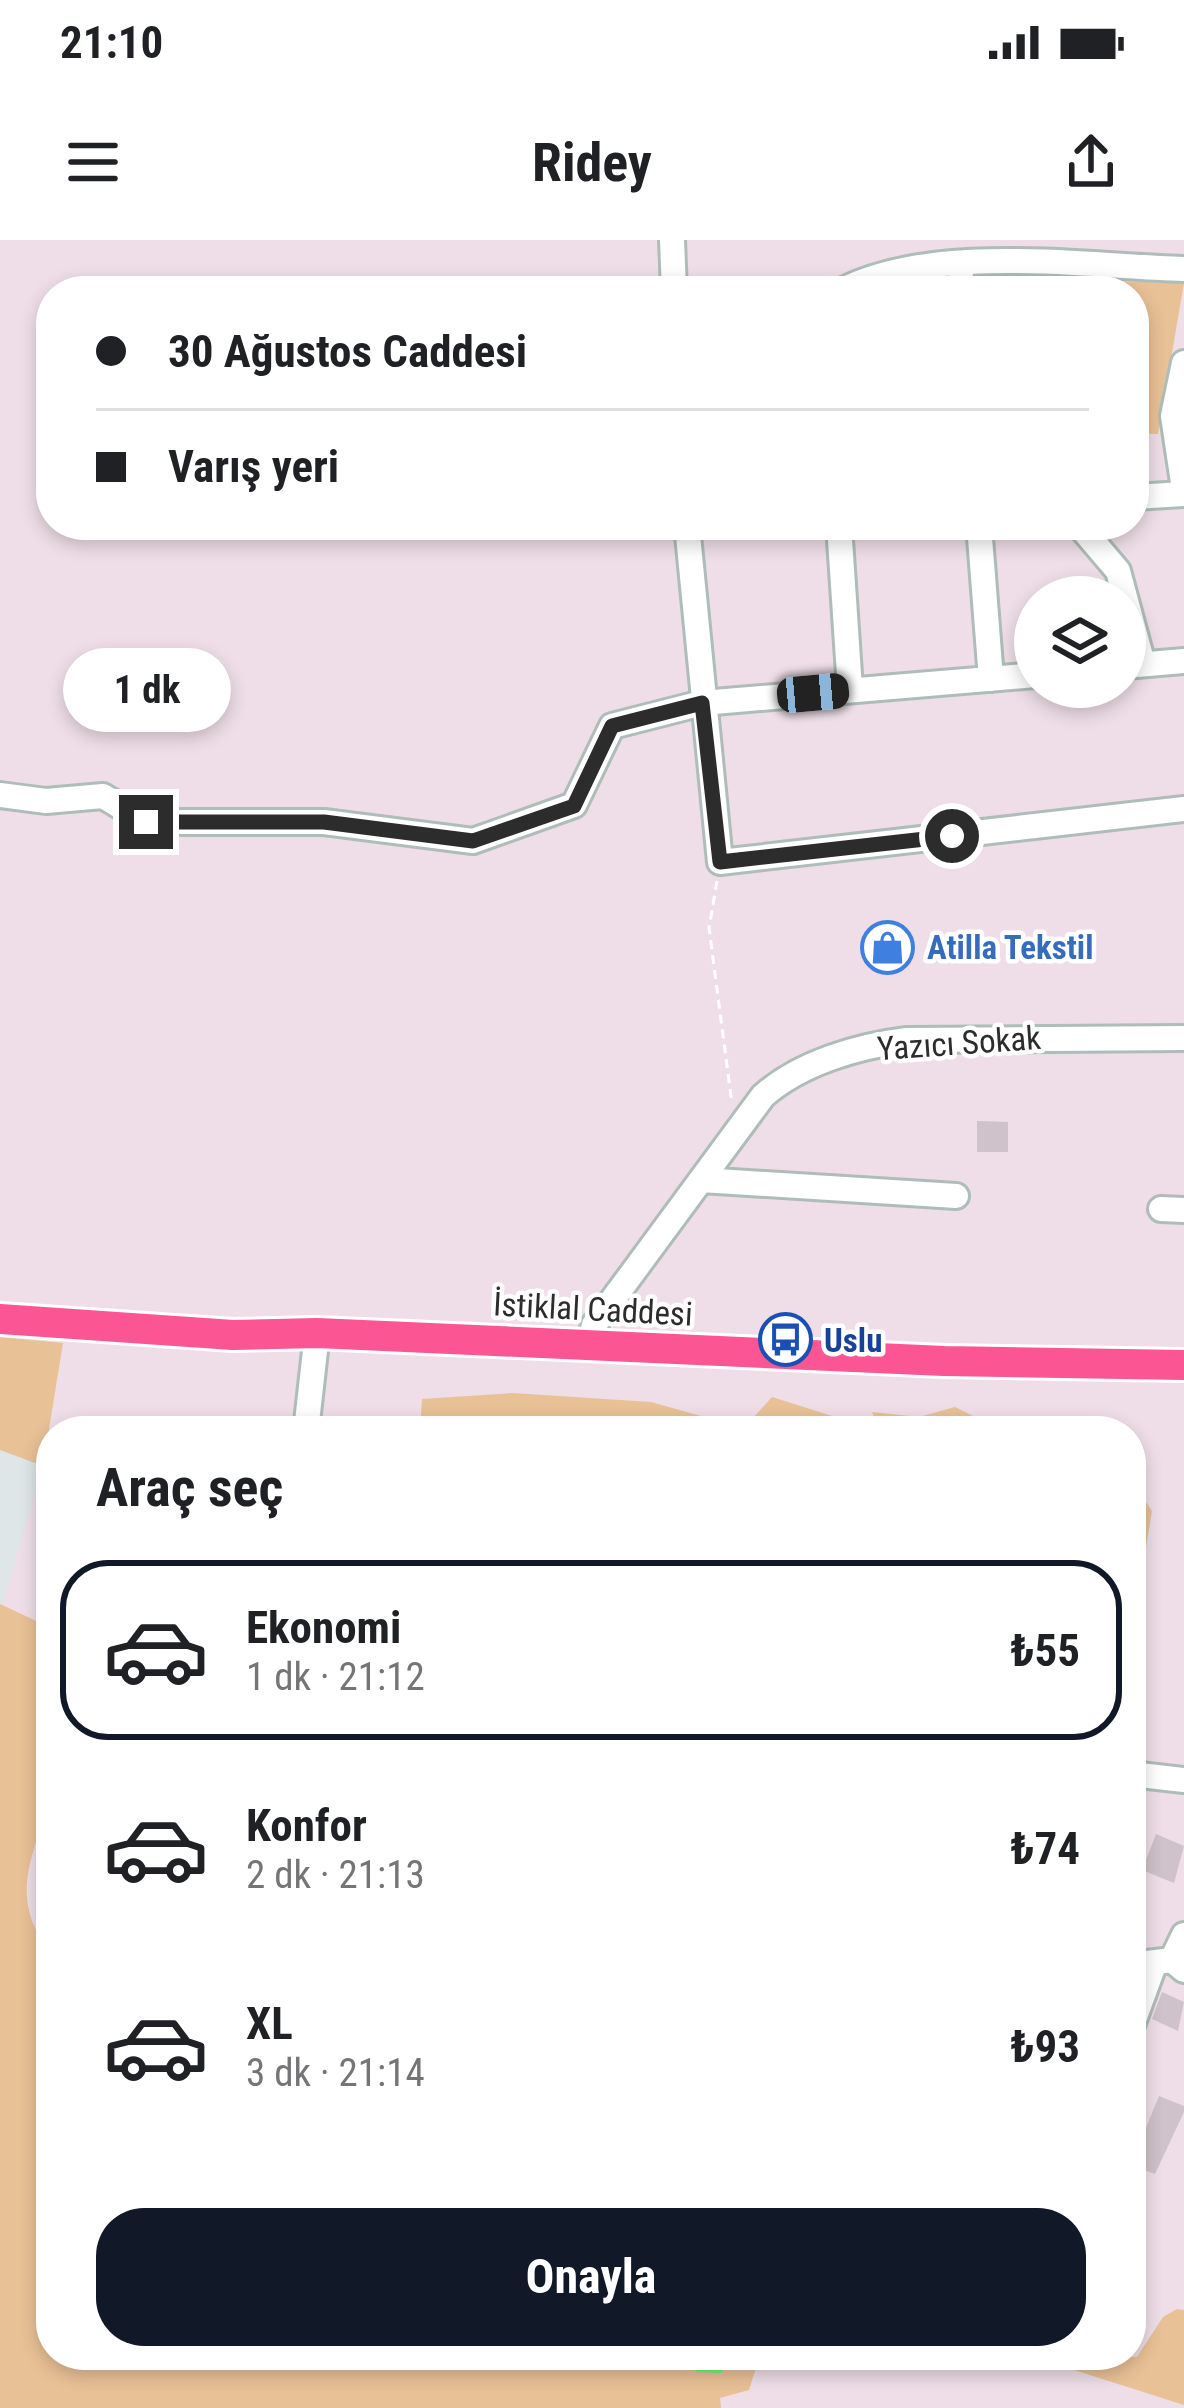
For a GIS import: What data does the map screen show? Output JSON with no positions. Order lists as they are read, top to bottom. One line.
{"streets":{"main road":["İstiklal Caddesi"],"street":["Yazıcı Sokak"]},"crossings":[["Yazıcı Sokak","İstiklal Caddesi"]],"places":{"shop":["Atilla Tekstil"],"bus stop":["Uslu"]},"page":{"status":"21:10","header":"Ridey","banner":["30 Ağustos Caddesi","Varış yeri"],"bubble":"1 dk","heading":"Araç seç","list":[{"name":"Ekonomi","note":"1 dk · 21:12","value":"₺55"},{"name":"Konfor","note":"2 dk · 21:13","value":"₺74"},{"name":"XL","note":"3 dk · 21:14","value":"₺93"}],"buttons":"Onayla"}}
